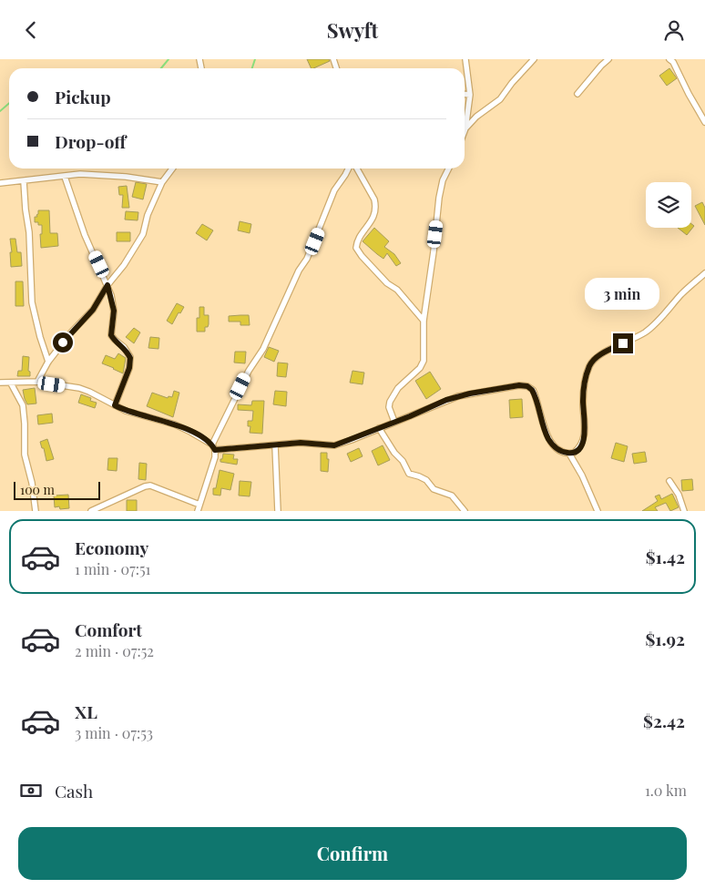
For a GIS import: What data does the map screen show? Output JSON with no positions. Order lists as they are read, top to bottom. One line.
{"scale_bar":"100 m","page":{"header":"Swyft","banner":["Pickup","Drop-off"],"bubble":"3 min","scale":"100 m","list":[{"name":"Economy","note":"1 min · 07:51","value":"$1.42"},{"name":"Comfort","note":"2 min · 07:52","value":"$1.92"},{"name":"XL","note":"3 min · 07:53","value":"$2.42"}],"pay":["Cash","1.0 km"],"buttons":"Confirm"}}
